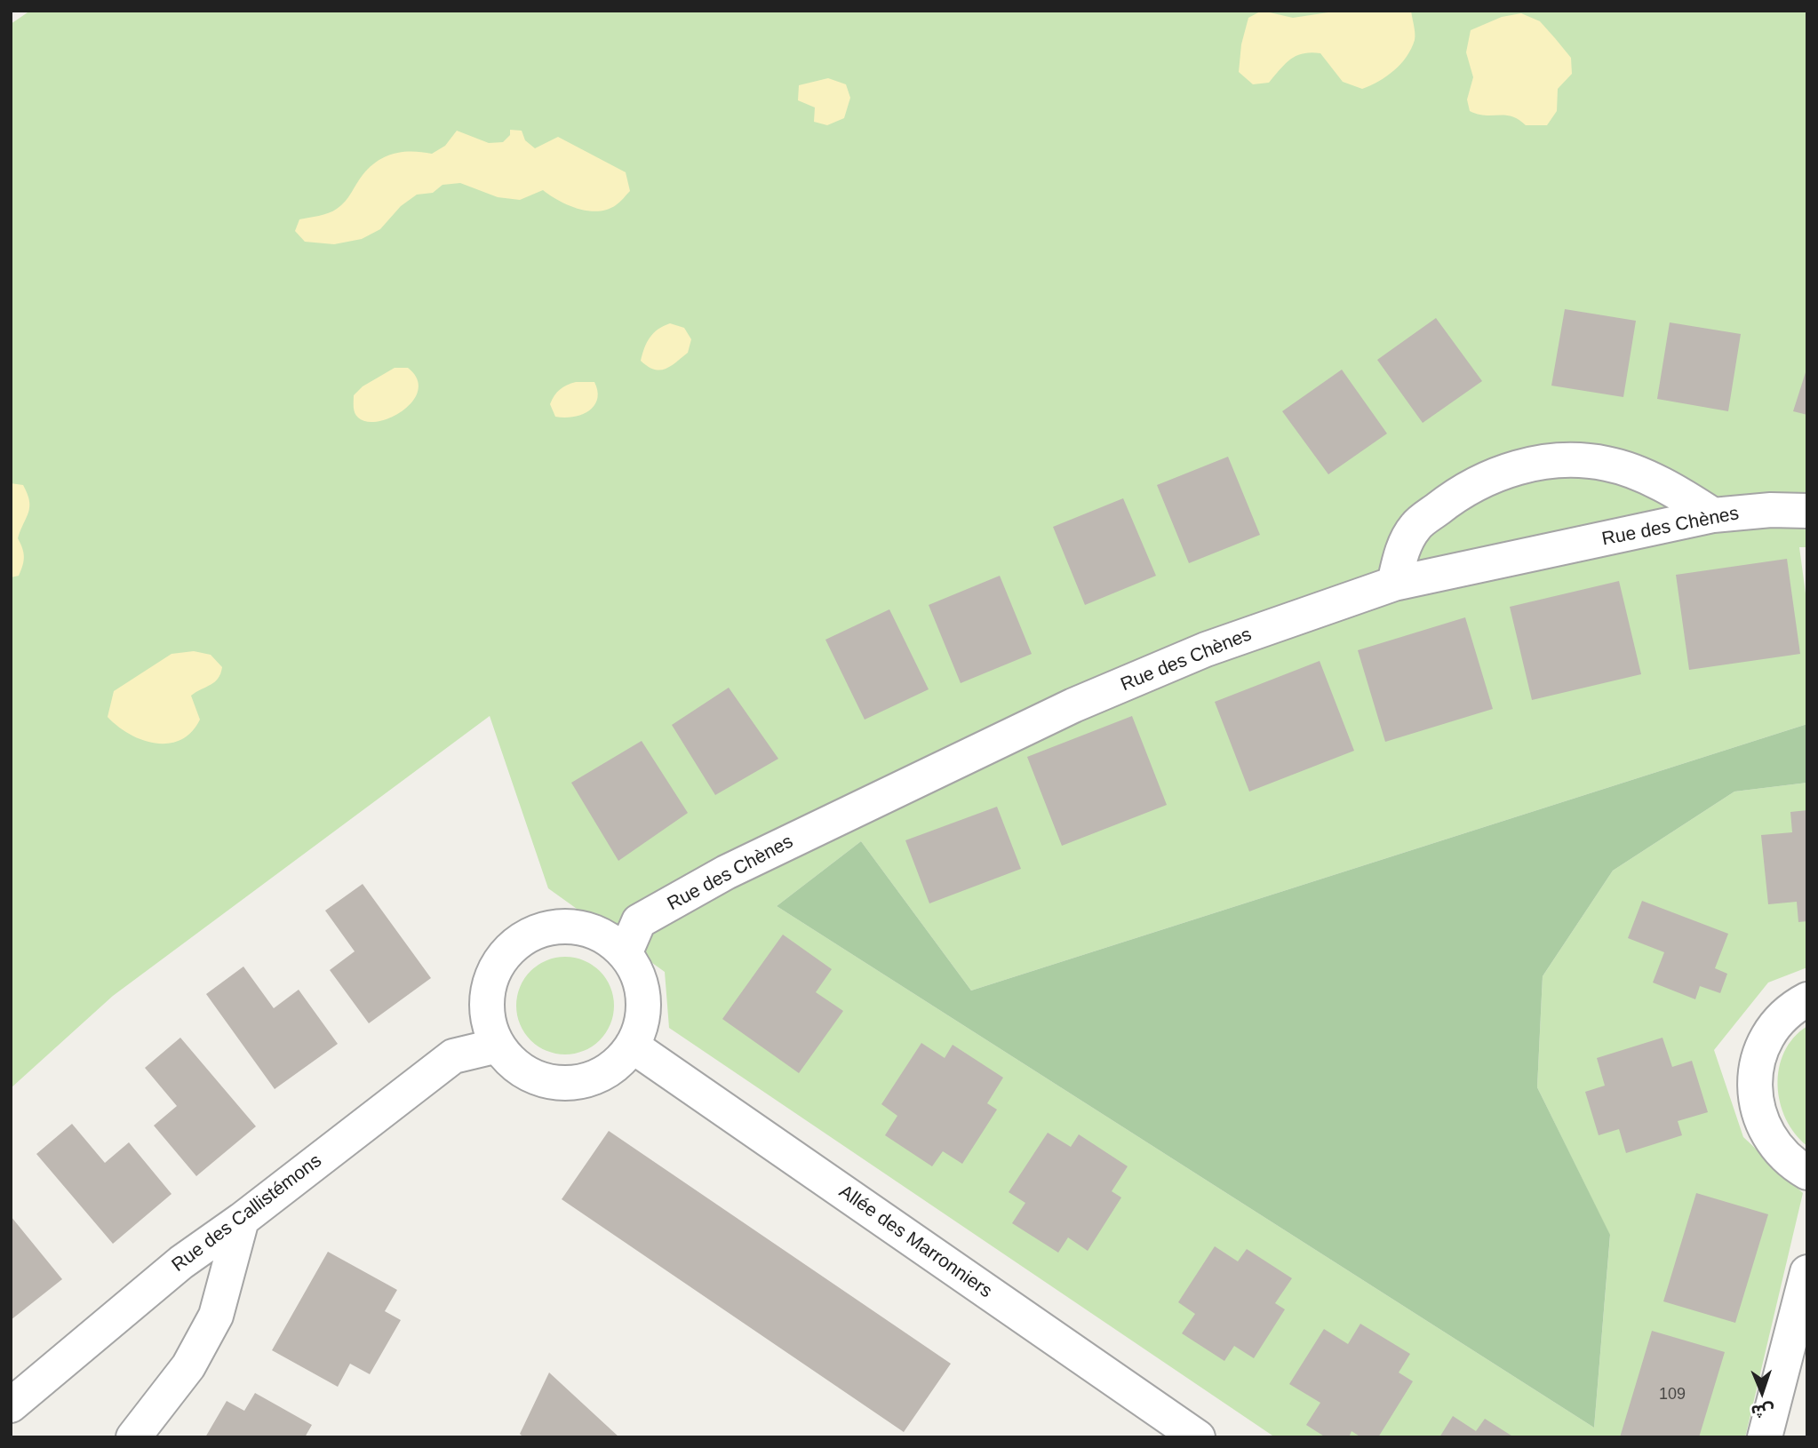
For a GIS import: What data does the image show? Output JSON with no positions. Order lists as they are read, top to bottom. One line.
{"streets":{"street":["Rue des Chènes","Rue des Callistémons","Allée des Marronniers"]},"crossings":[["Rue des Chènes","Rue des Callistémons"],["Rue des Chènes","Allée des Marronniers"],["Rue des Callistémons","Allée des Marronniers"]],"house_numbers":["109"],"north":"bottom"}
